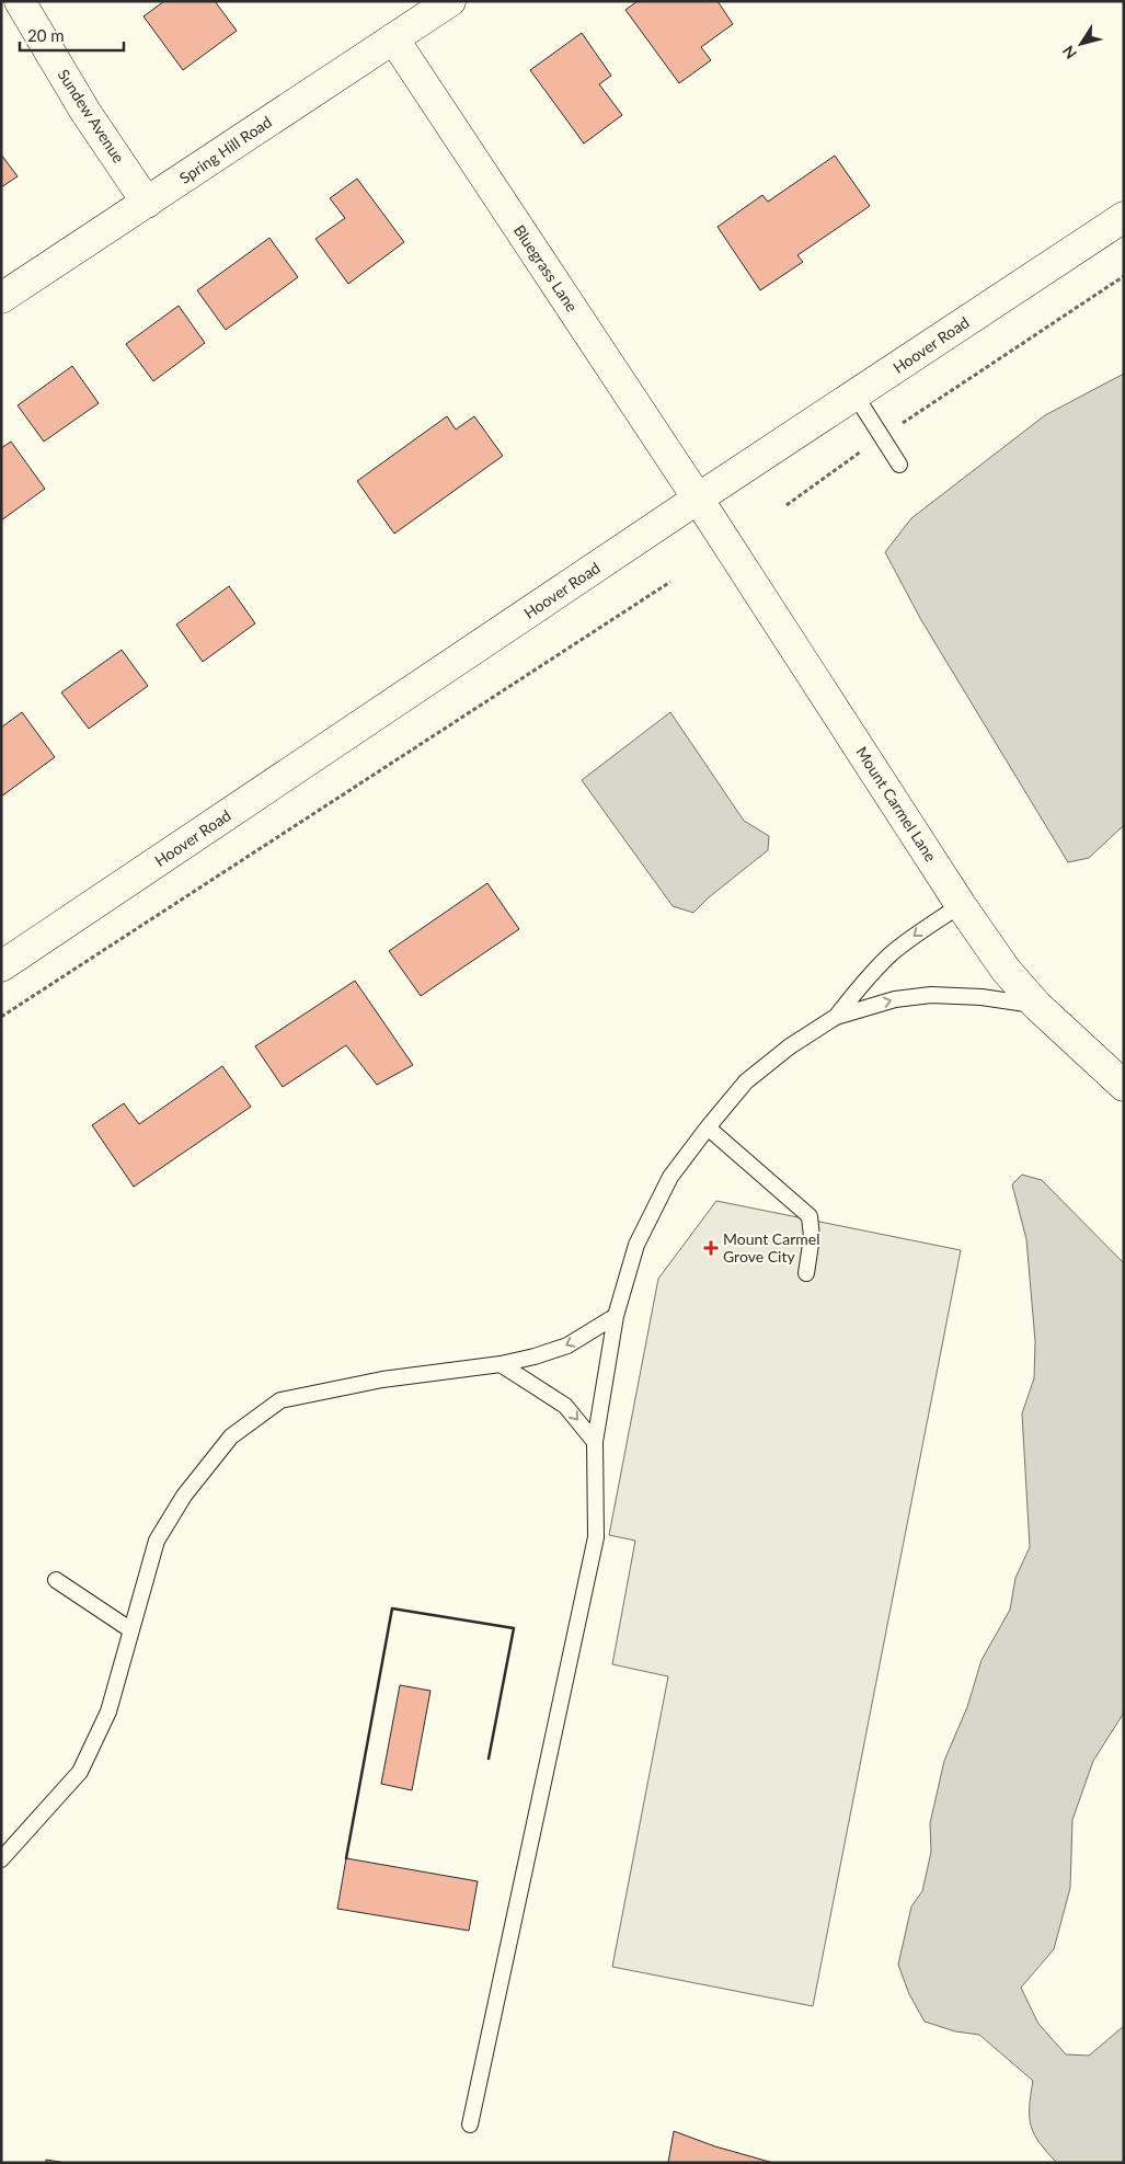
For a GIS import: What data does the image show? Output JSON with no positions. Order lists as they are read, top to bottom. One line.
{"streets":{"street":["Sundew Avenue","Spring Hill Road","Bluegrass Lane","Hoover Road","Mount Carmel Lane"]},"crossings":[["Sundew Avenue","Spring Hill Road"],["Spring Hill Road","Bluegrass Lane"],["Bluegrass Lane","Hoover Road"],["Bluegrass Lane","Mount Carmel Lane"],["Hoover Road","Mount Carmel Lane"]],"places":{"health":["Mount Carmel Grove City"]},"scale_bar":"20 m","north":"bottom left"}
